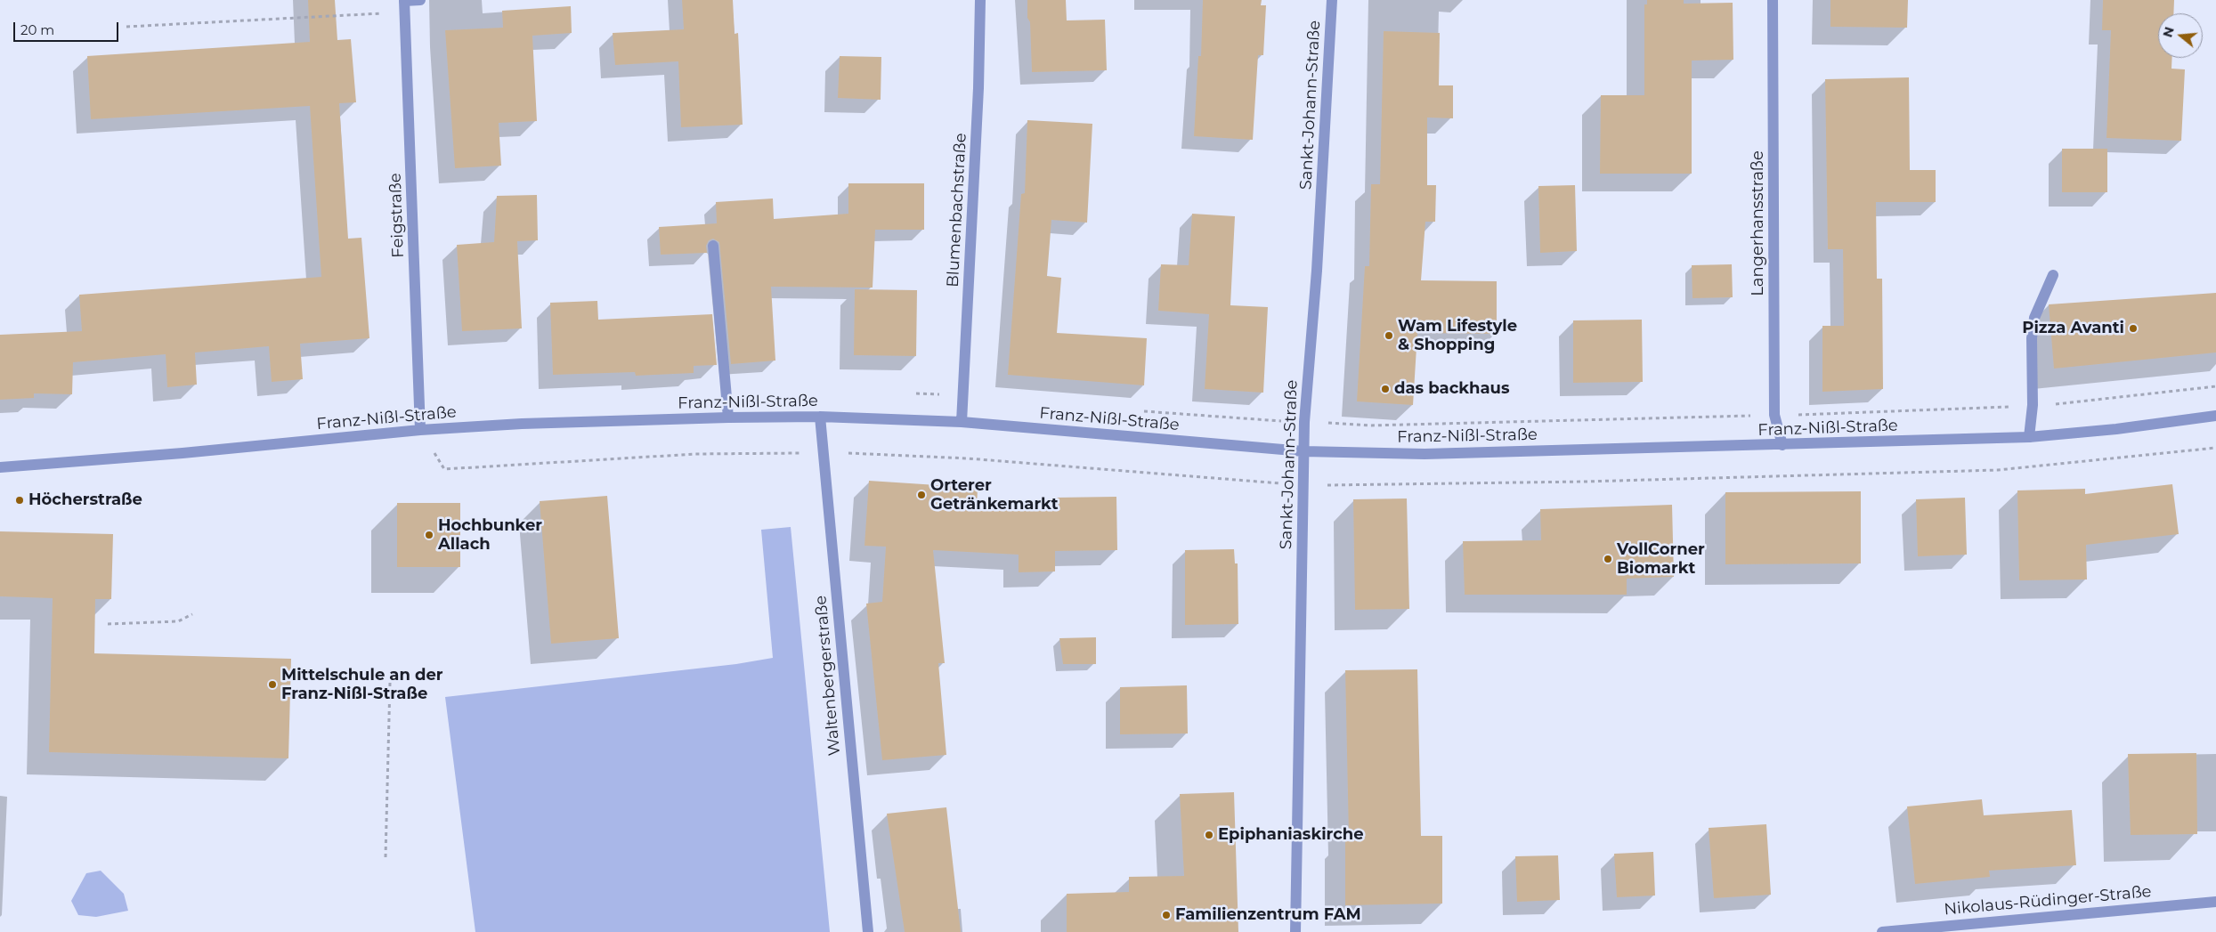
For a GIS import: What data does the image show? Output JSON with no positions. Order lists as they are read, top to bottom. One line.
{"streets":{"street":["Sankt-Johann-Straße","Blumenbachstraße","Feigstraße","Langerhansstraße","Franz-Nißl-Straße","Waltenbergerstraße","Nikolaus-Rüdinger-Straße"]},"crossings":[["Sankt-Johann-Straße","Franz-Nißl-Straße"],["Blumenbachstraße","Franz-Nißl-Straße"],["Feigstraße","Franz-Nißl-Straße"],["Langerhansstraße","Franz-Nißl-Straße"],["Franz-Nißl-Straße","Waltenbergerstraße"]],"places":["Pizza Avanti","Wam Lifestyle & Shopping","das backhaus","Orterer Getränkemarkt","Höcherstraße","Hochbunker Allach","VollCorner Biomarkt","Mittelschule an der Franz-Nißl-Straße","Epiphaniaskirche","Familienzentrum FAM"],"scale_bar":"20 m","north":"left"}
